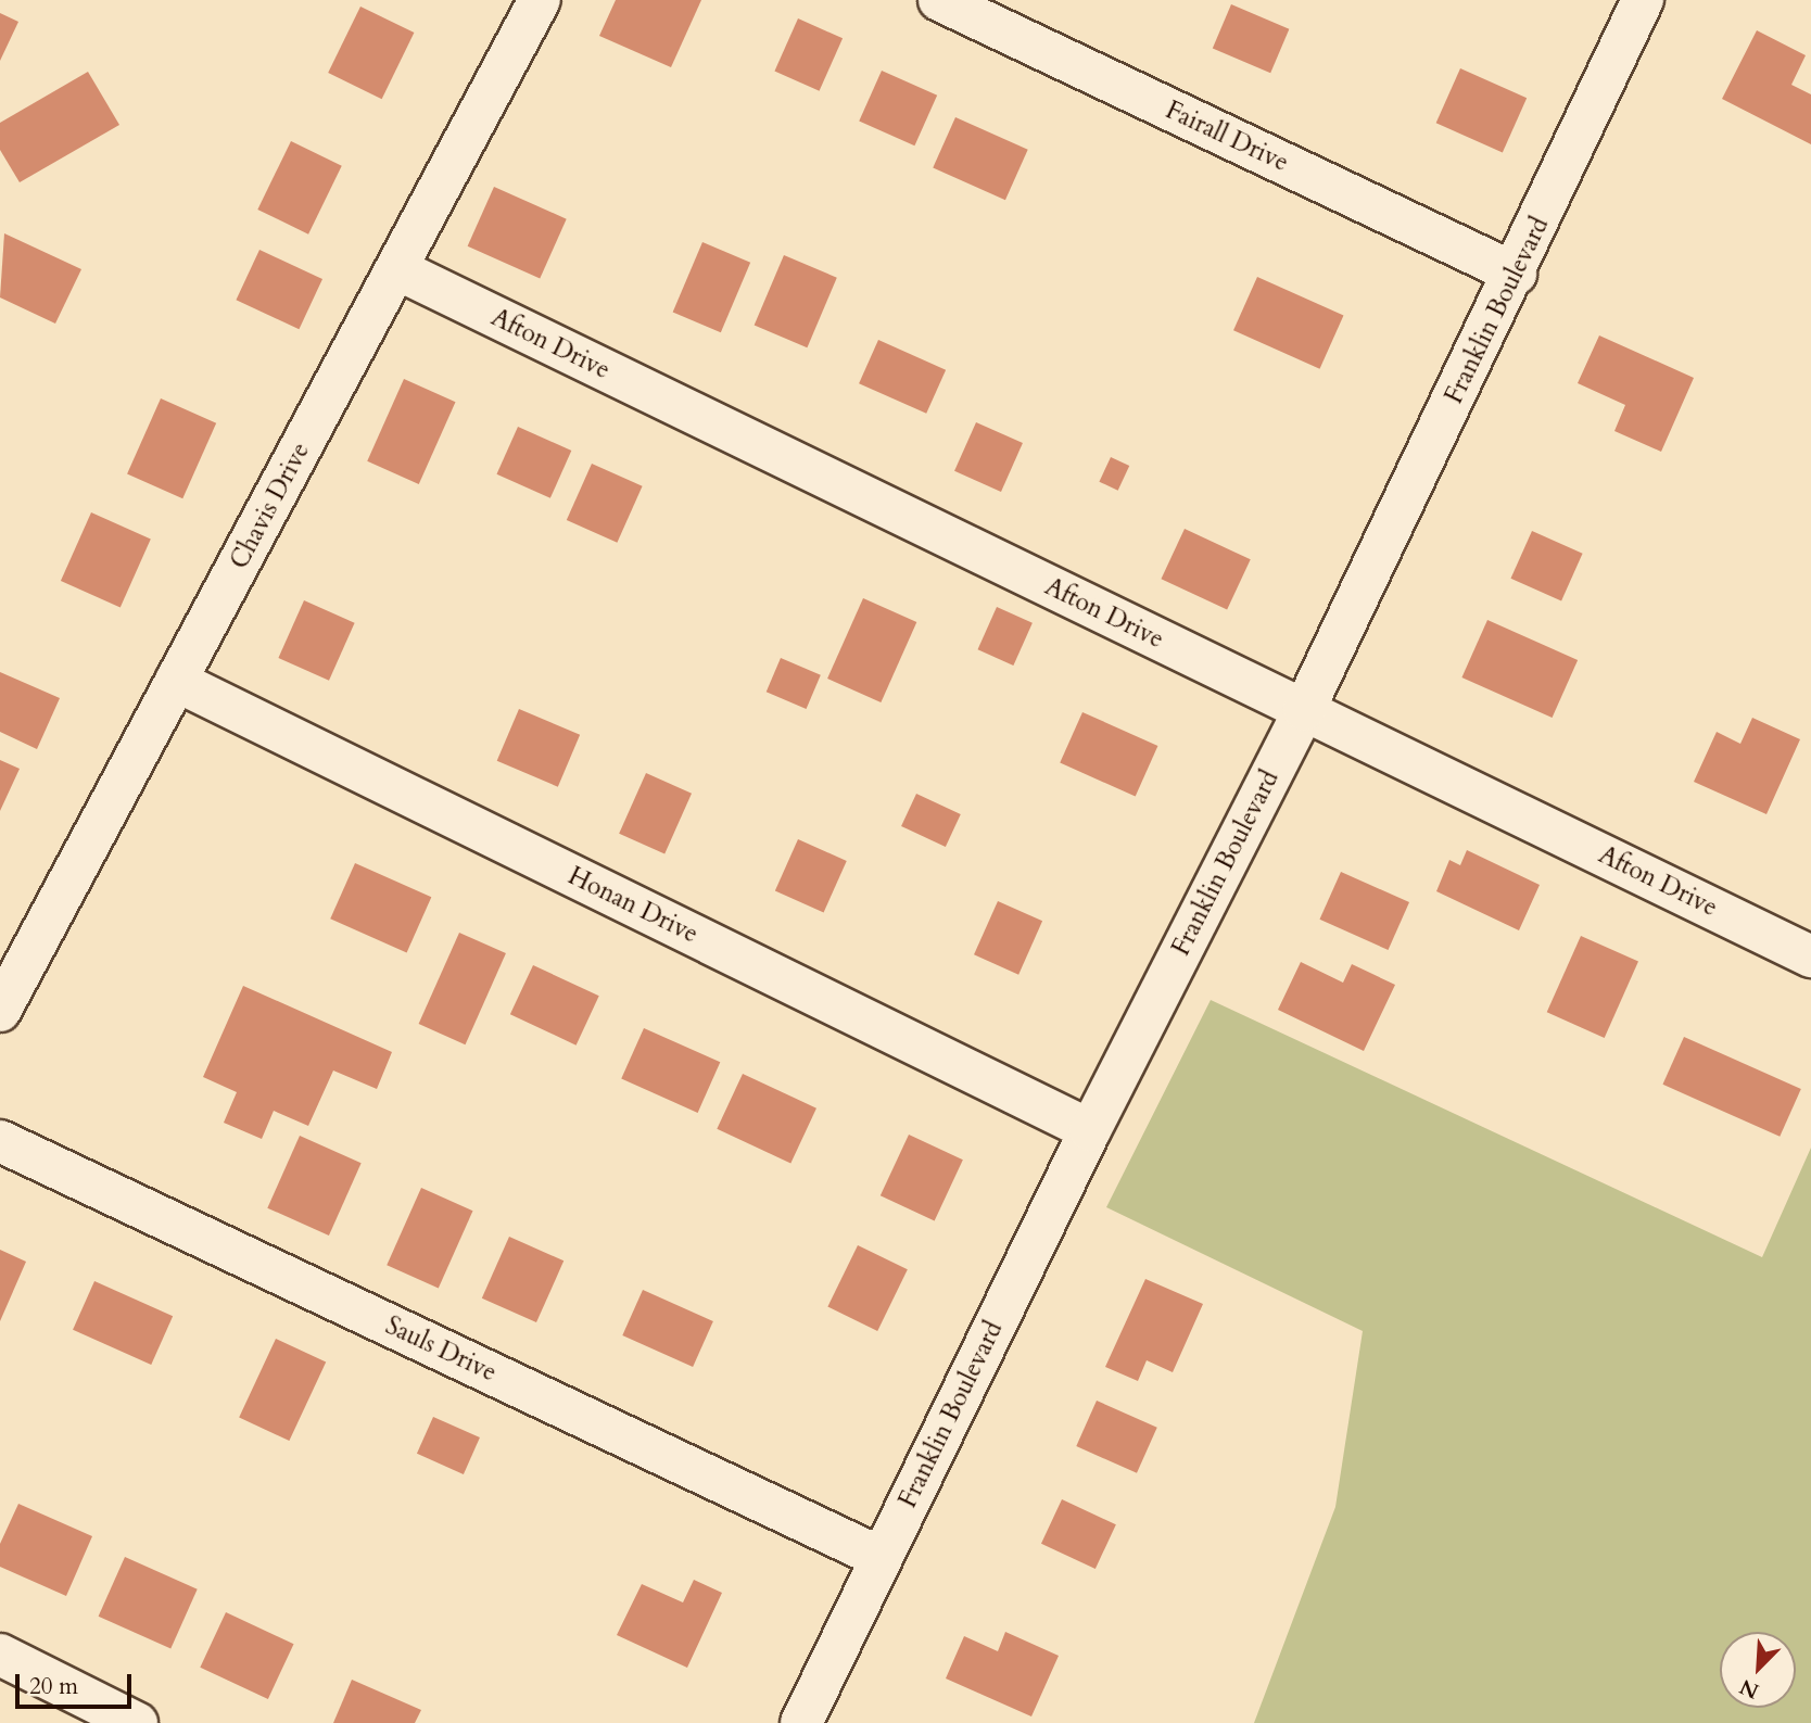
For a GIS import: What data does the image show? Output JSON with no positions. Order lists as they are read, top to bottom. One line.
{"streets":{"street":["Fairall Drive","Franklin Boulevard","Afton Drive","Chavis Drive","Honan Drive","Sauls Drive"]},"crossings":[["Fairall Drive","Franklin Boulevard"],["Franklin Boulevard","Afton Drive"],["Franklin Boulevard","Honan Drive"],["Franklin Boulevard","Sauls Drive"],["Afton Drive","Chavis Drive"],["Chavis Drive","Honan Drive"]],"scale_bar":"20 m","north":"bottom left"}
